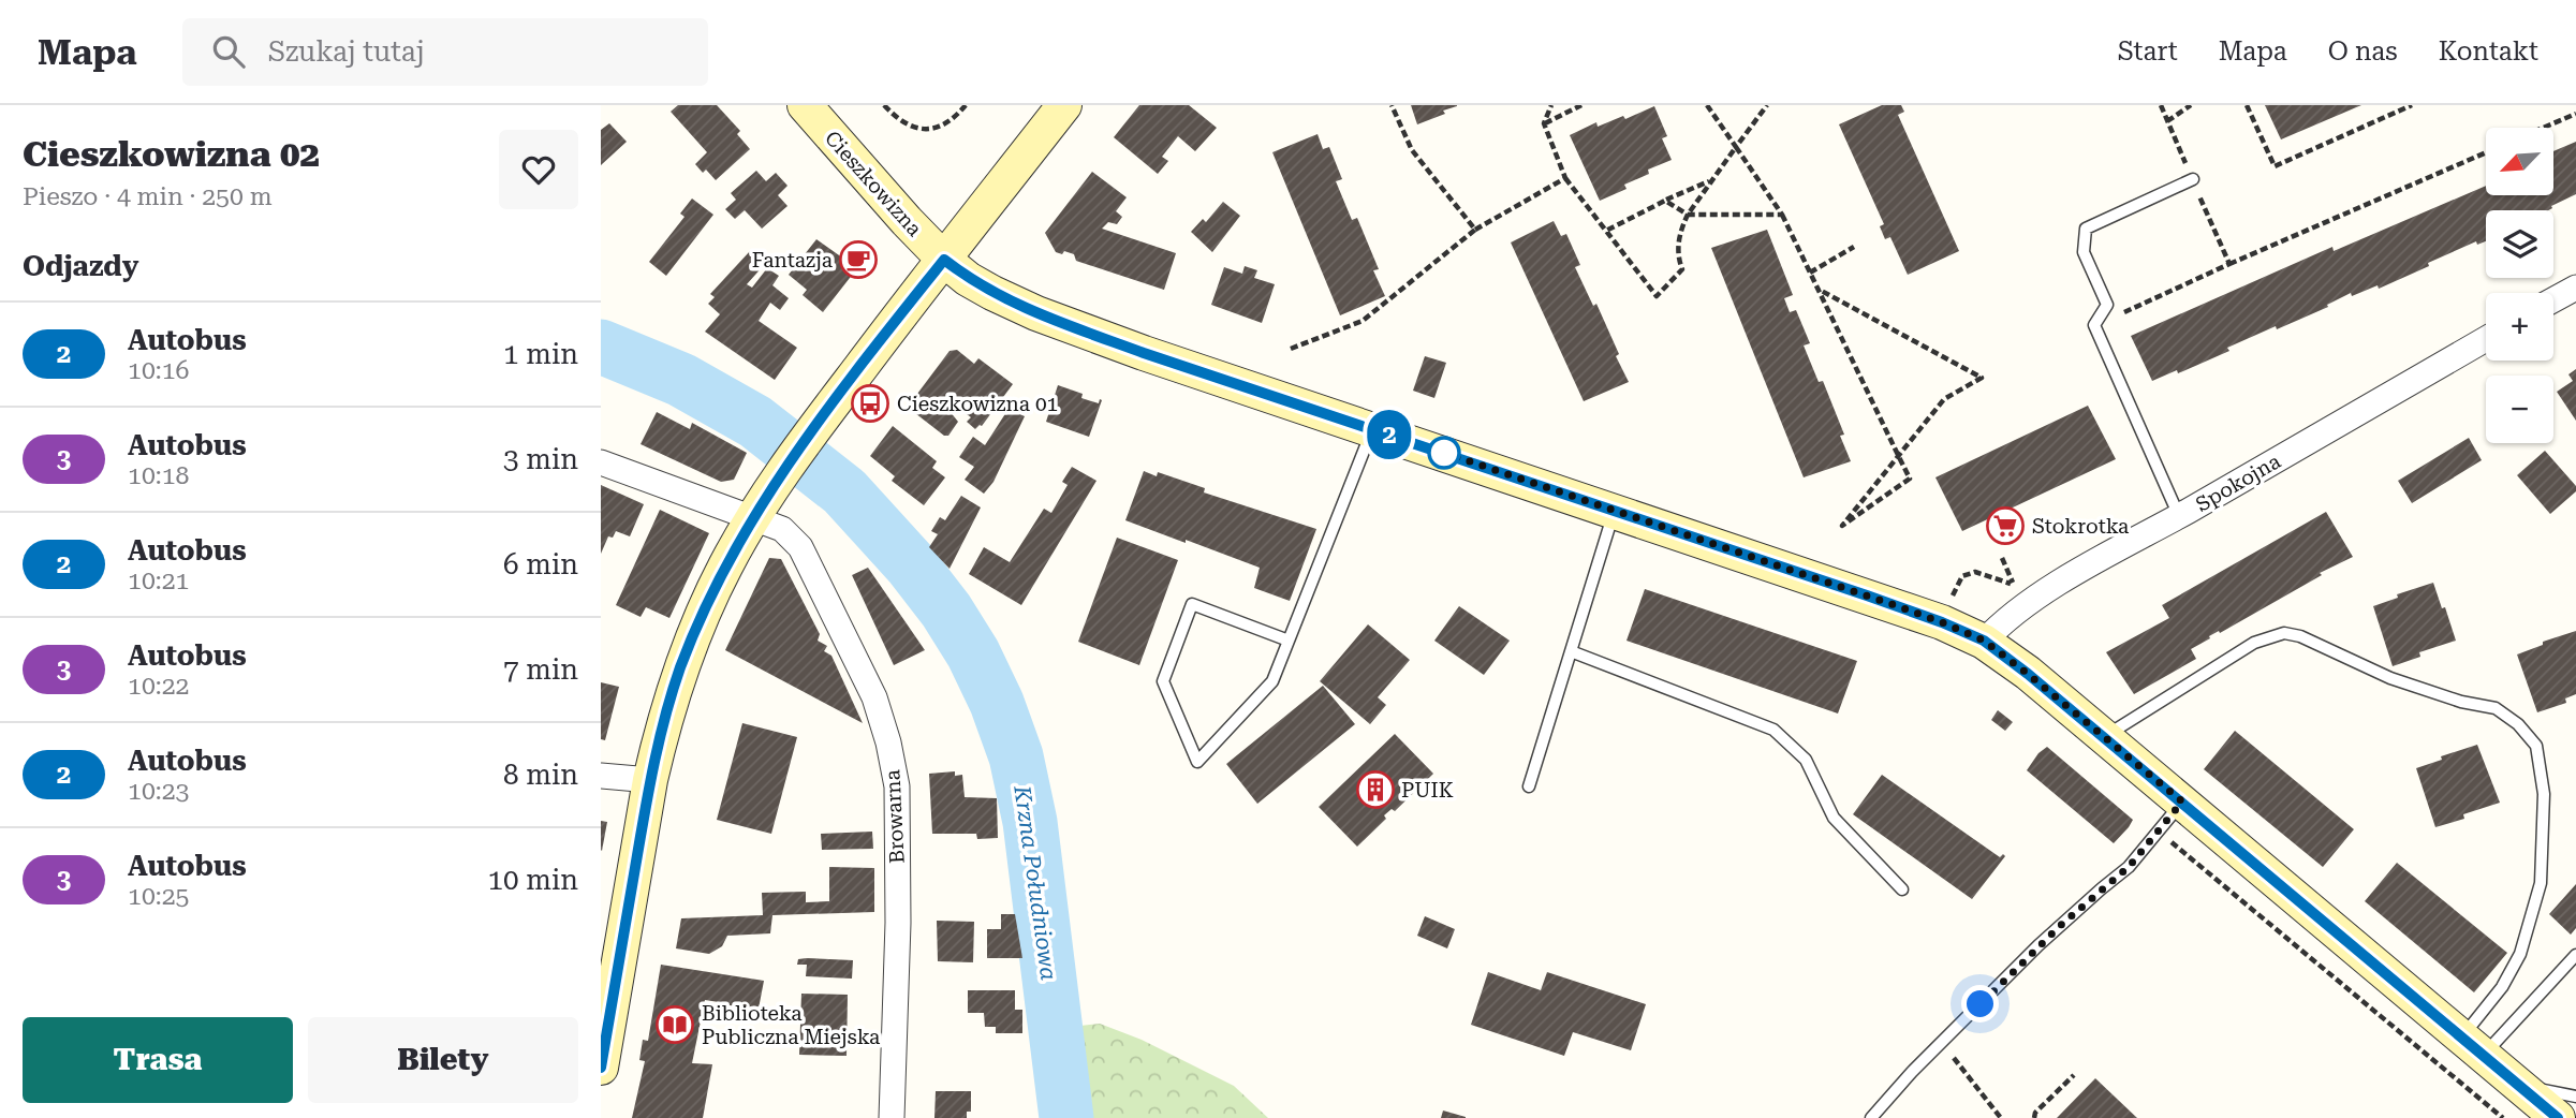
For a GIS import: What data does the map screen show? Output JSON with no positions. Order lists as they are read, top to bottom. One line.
{"streets":{"street":["Cieszkowizna","Spokojna","Browarna"]},"crossings":[["Cieszkowizna","Spokojna"]],"water":["Krzna Południowa"],"places":{"cafe":["Fantazja"],"bus stop":["Cieszkowizna 01"],"supermarket":["Stokrotka"],"building":["PUIK"],"library":["Biblioteka Publiczna Miejska"]},"lines":["bus line 2"],"north":"bottom left","page":{"header":"Mapa","search":"Szukaj tutaj","nav":["Start","Mapa","O nas","Kontakt"],"heading":[["Cieszkowizna 02","Pieszo · 4 min · 250 m"],"Odjazdy"],"on_map":"2","map_buttons":["+","−"],"list":[{"mark":"2","name":"Autobus","note":"10:16","value":"1 min"},{"mark":"3","name":"Autobus","note":"10:18","value":"3 min"},{"mark":"2","name":"Autobus","note":"10:21","value":"6 min"},{"mark":"3","name":"Autobus","note":"10:22","value":"7 min"},{"mark":"2","name":"Autobus","note":"10:23","value":"8 min"},{"mark":"3","name":"Autobus","note":"10:25","value":"10 min"}],"buttons":["Trasa","Bilety"]}}
